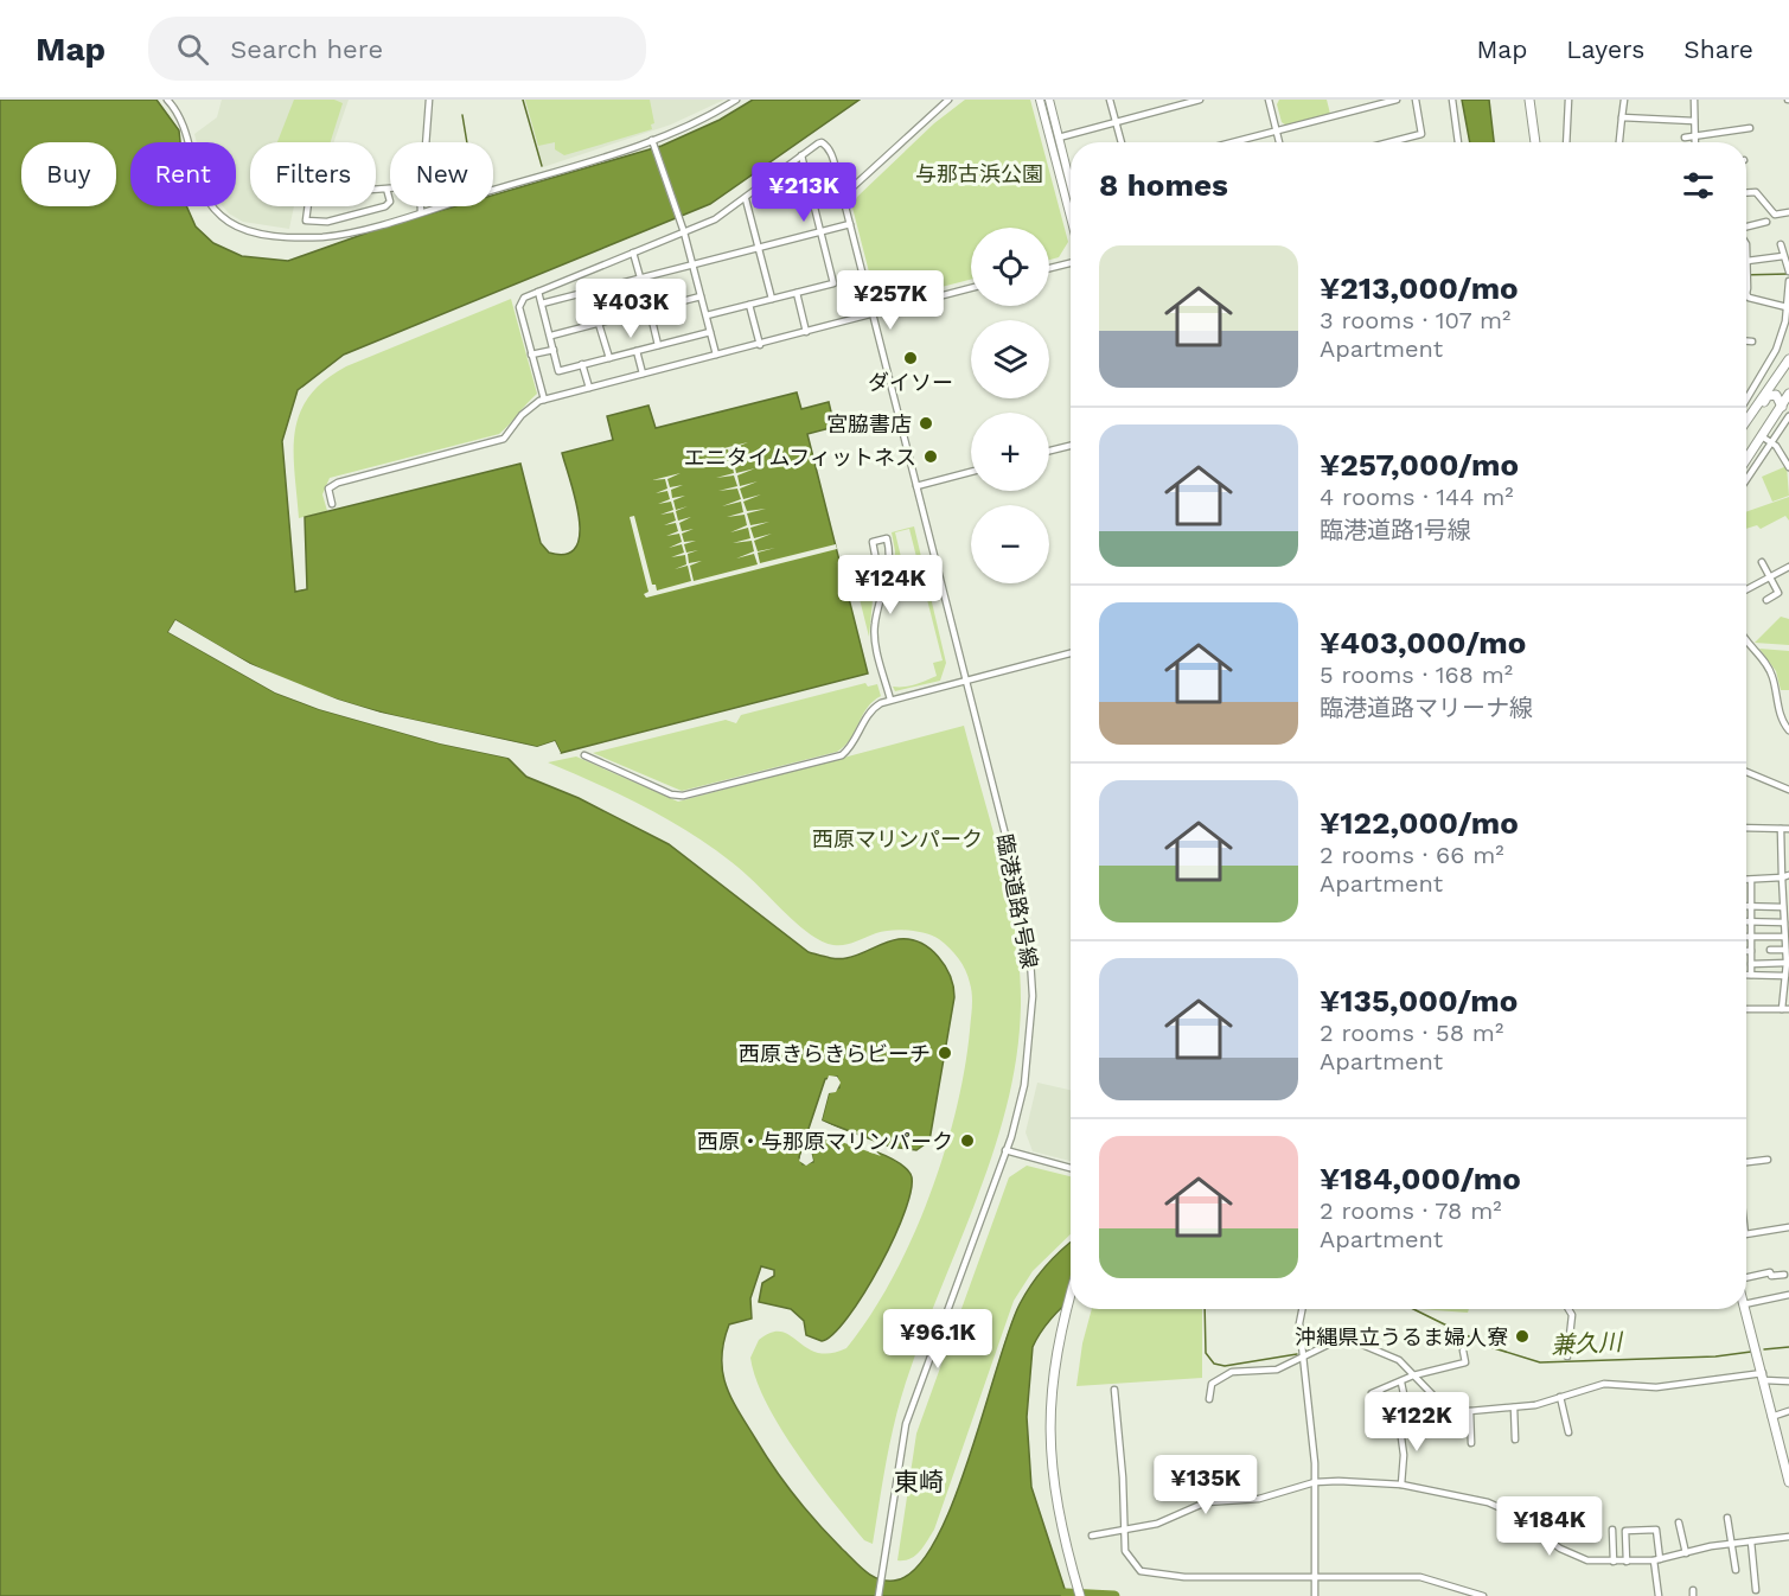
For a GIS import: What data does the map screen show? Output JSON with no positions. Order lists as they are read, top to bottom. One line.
{"streets":{"street":["臨港道路1号線"]},"districts":["東崎"],"water":["兼久川"],"parks":["与那古浜公園","西原マリンパーク"],"places":["ダイソー","宮脇書店","エニタイムフィットネス","西原きらきらビーチ","西原・与那原マリンパーク","沖縄県立うるま婦人寮"],"page":{"header":"Map","search":"Search here","nav":["Map","Layers","Share"],"chip":["Buy","Rent","Filters","New"],"heading":"8 homes","price":["¥213K","¥257K","¥403K","¥124K","¥96.1K","¥122K","¥135K","¥184K"],"map_buttons":["+","−"],"list":[{"name":"¥213,000/mo","note":"3 rooms · 107 m² · Apartment"},{"name":"¥257,000/mo","note":"4 rooms · 144 m² · 臨港道路1号線"},{"name":"¥403,000/mo","note":"5 rooms · 168 m² · 臨港道路マリーナ線"},{"name":"¥122,000/mo","note":"2 rooms · 66 m² · Apartment"},{"name":"¥135,000/mo","note":"2 rooms · 58 m² · Apartment"},{"name":"¥184,000/mo","note":"2 rooms · 78 m² · Apartment"}]}}
